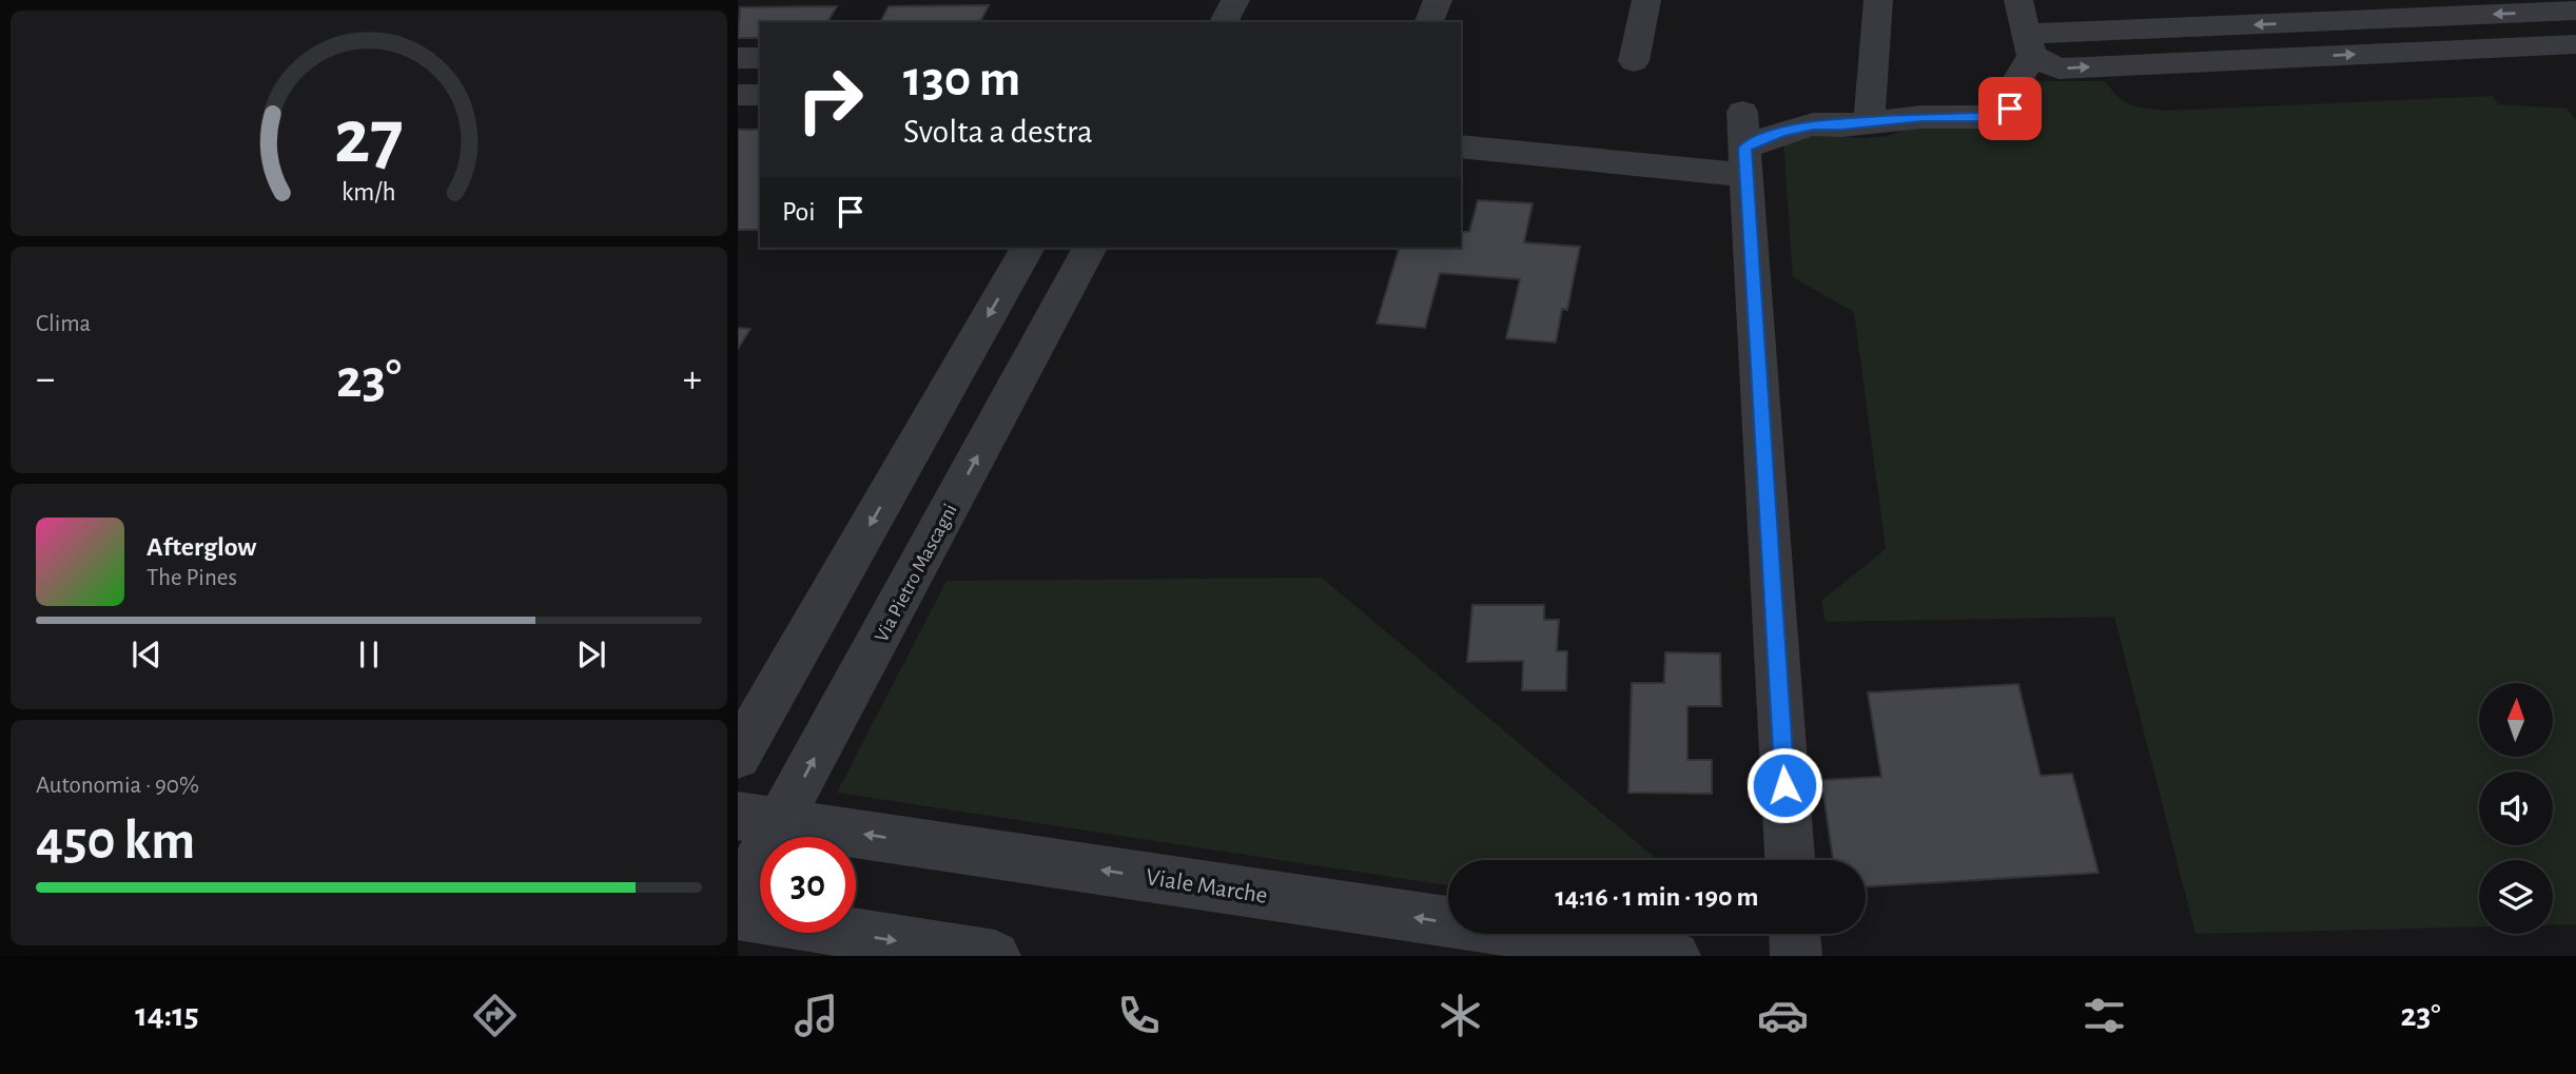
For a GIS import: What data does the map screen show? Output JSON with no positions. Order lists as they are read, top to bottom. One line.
{"streets":{"street":["Via Pietro Mascagni","Viale Marche"]},"crossings":[["Via Pietro Mascagni","Viale Marche"]],"one_way":["Viale Marche"],"north":"top","page":{"turn":["130 m","Svolta a destra"],"then":"Poi","tile":["Clima",["Autonomia · 90%","450 km"]],"heat":["−","23°","+"],"song":["Afterglow","The Pines"],"limit":"30","trip":"14:16 · 1 min · 190 m","tabs":["14:15","23°"],"gauge":["27","km/h"]}}
